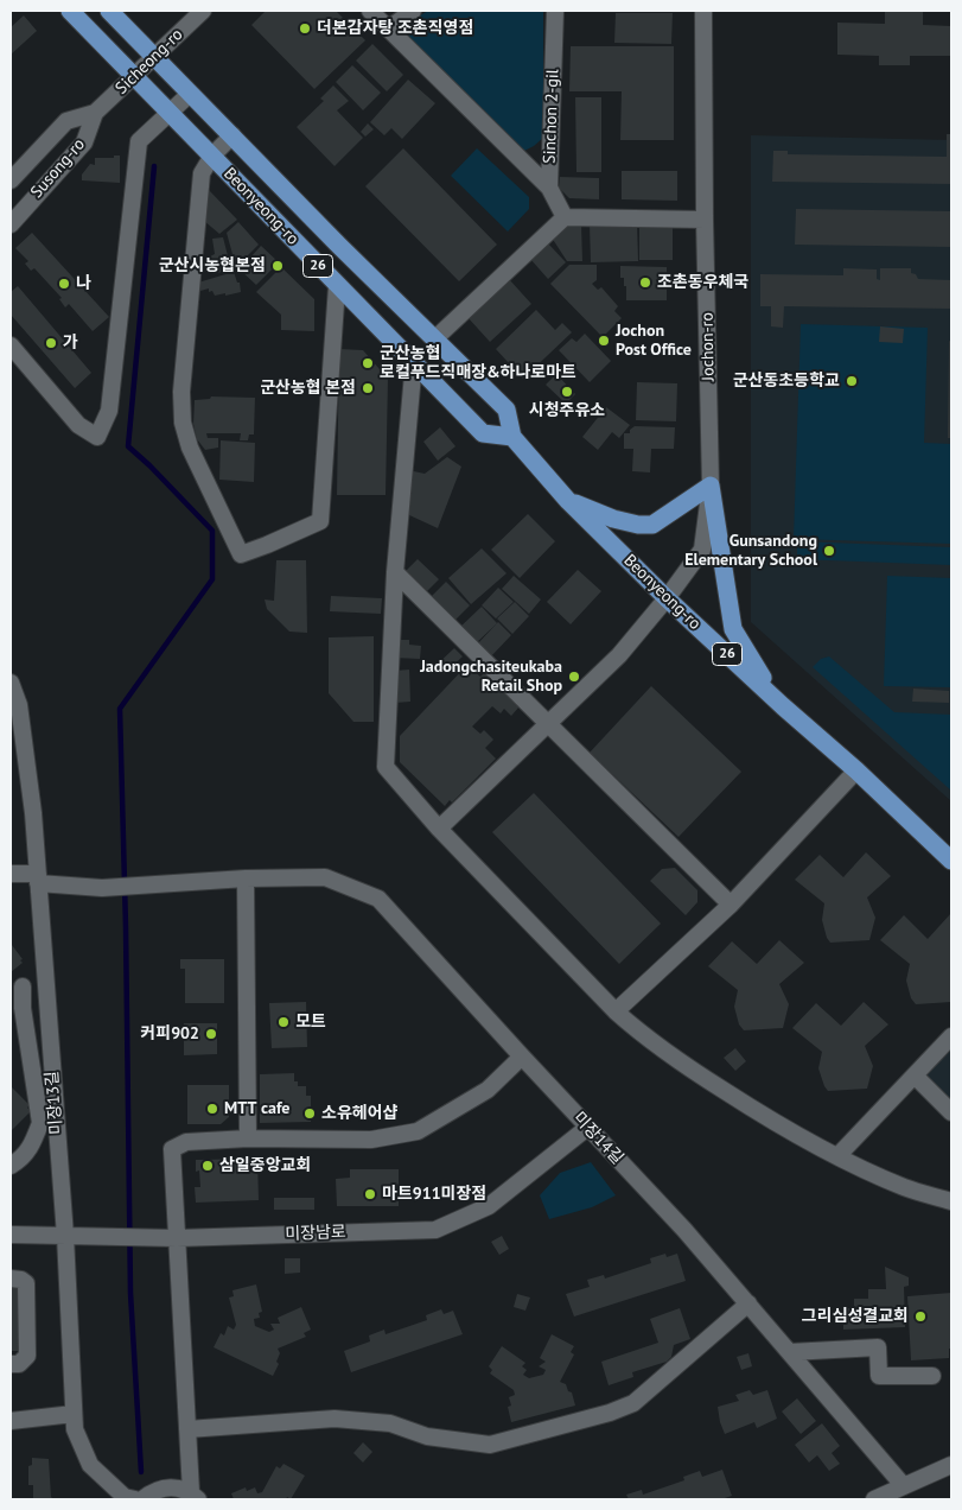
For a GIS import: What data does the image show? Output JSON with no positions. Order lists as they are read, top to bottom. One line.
{"streets":{"main road":["Beonyeong-ro","26"],"street":["Sicheong-ro","Sinchon 2-gil","Susong-ro","Jochon-ro","미장13길","미장14길","미장남로"]},"crossings":[["Sicheong-ro","Susong-ro"],["Sicheong-ro","Beonyeong-ro"],["Beonyeong-ro","Jochon-ro"],["미장13길","미장14길"],["미장13길","미장남로"],["미장14길","미장남로"]],"places":["더본감자탕 조촌직영점","군산시농협본점","조촌동우체국","나","Jochon Post Office","가","군산농협 로컬푸드직매장&하나로마트","군산동초등학교","군산농협 본점","시청주유소","Gunsandong Elementary School","Jadongchasiteukaba Retail Shop","모트","커피902","MTT cafe","소유헤어샵","삼일중앙교회","마트911미장점","그리심성결교회"]}
